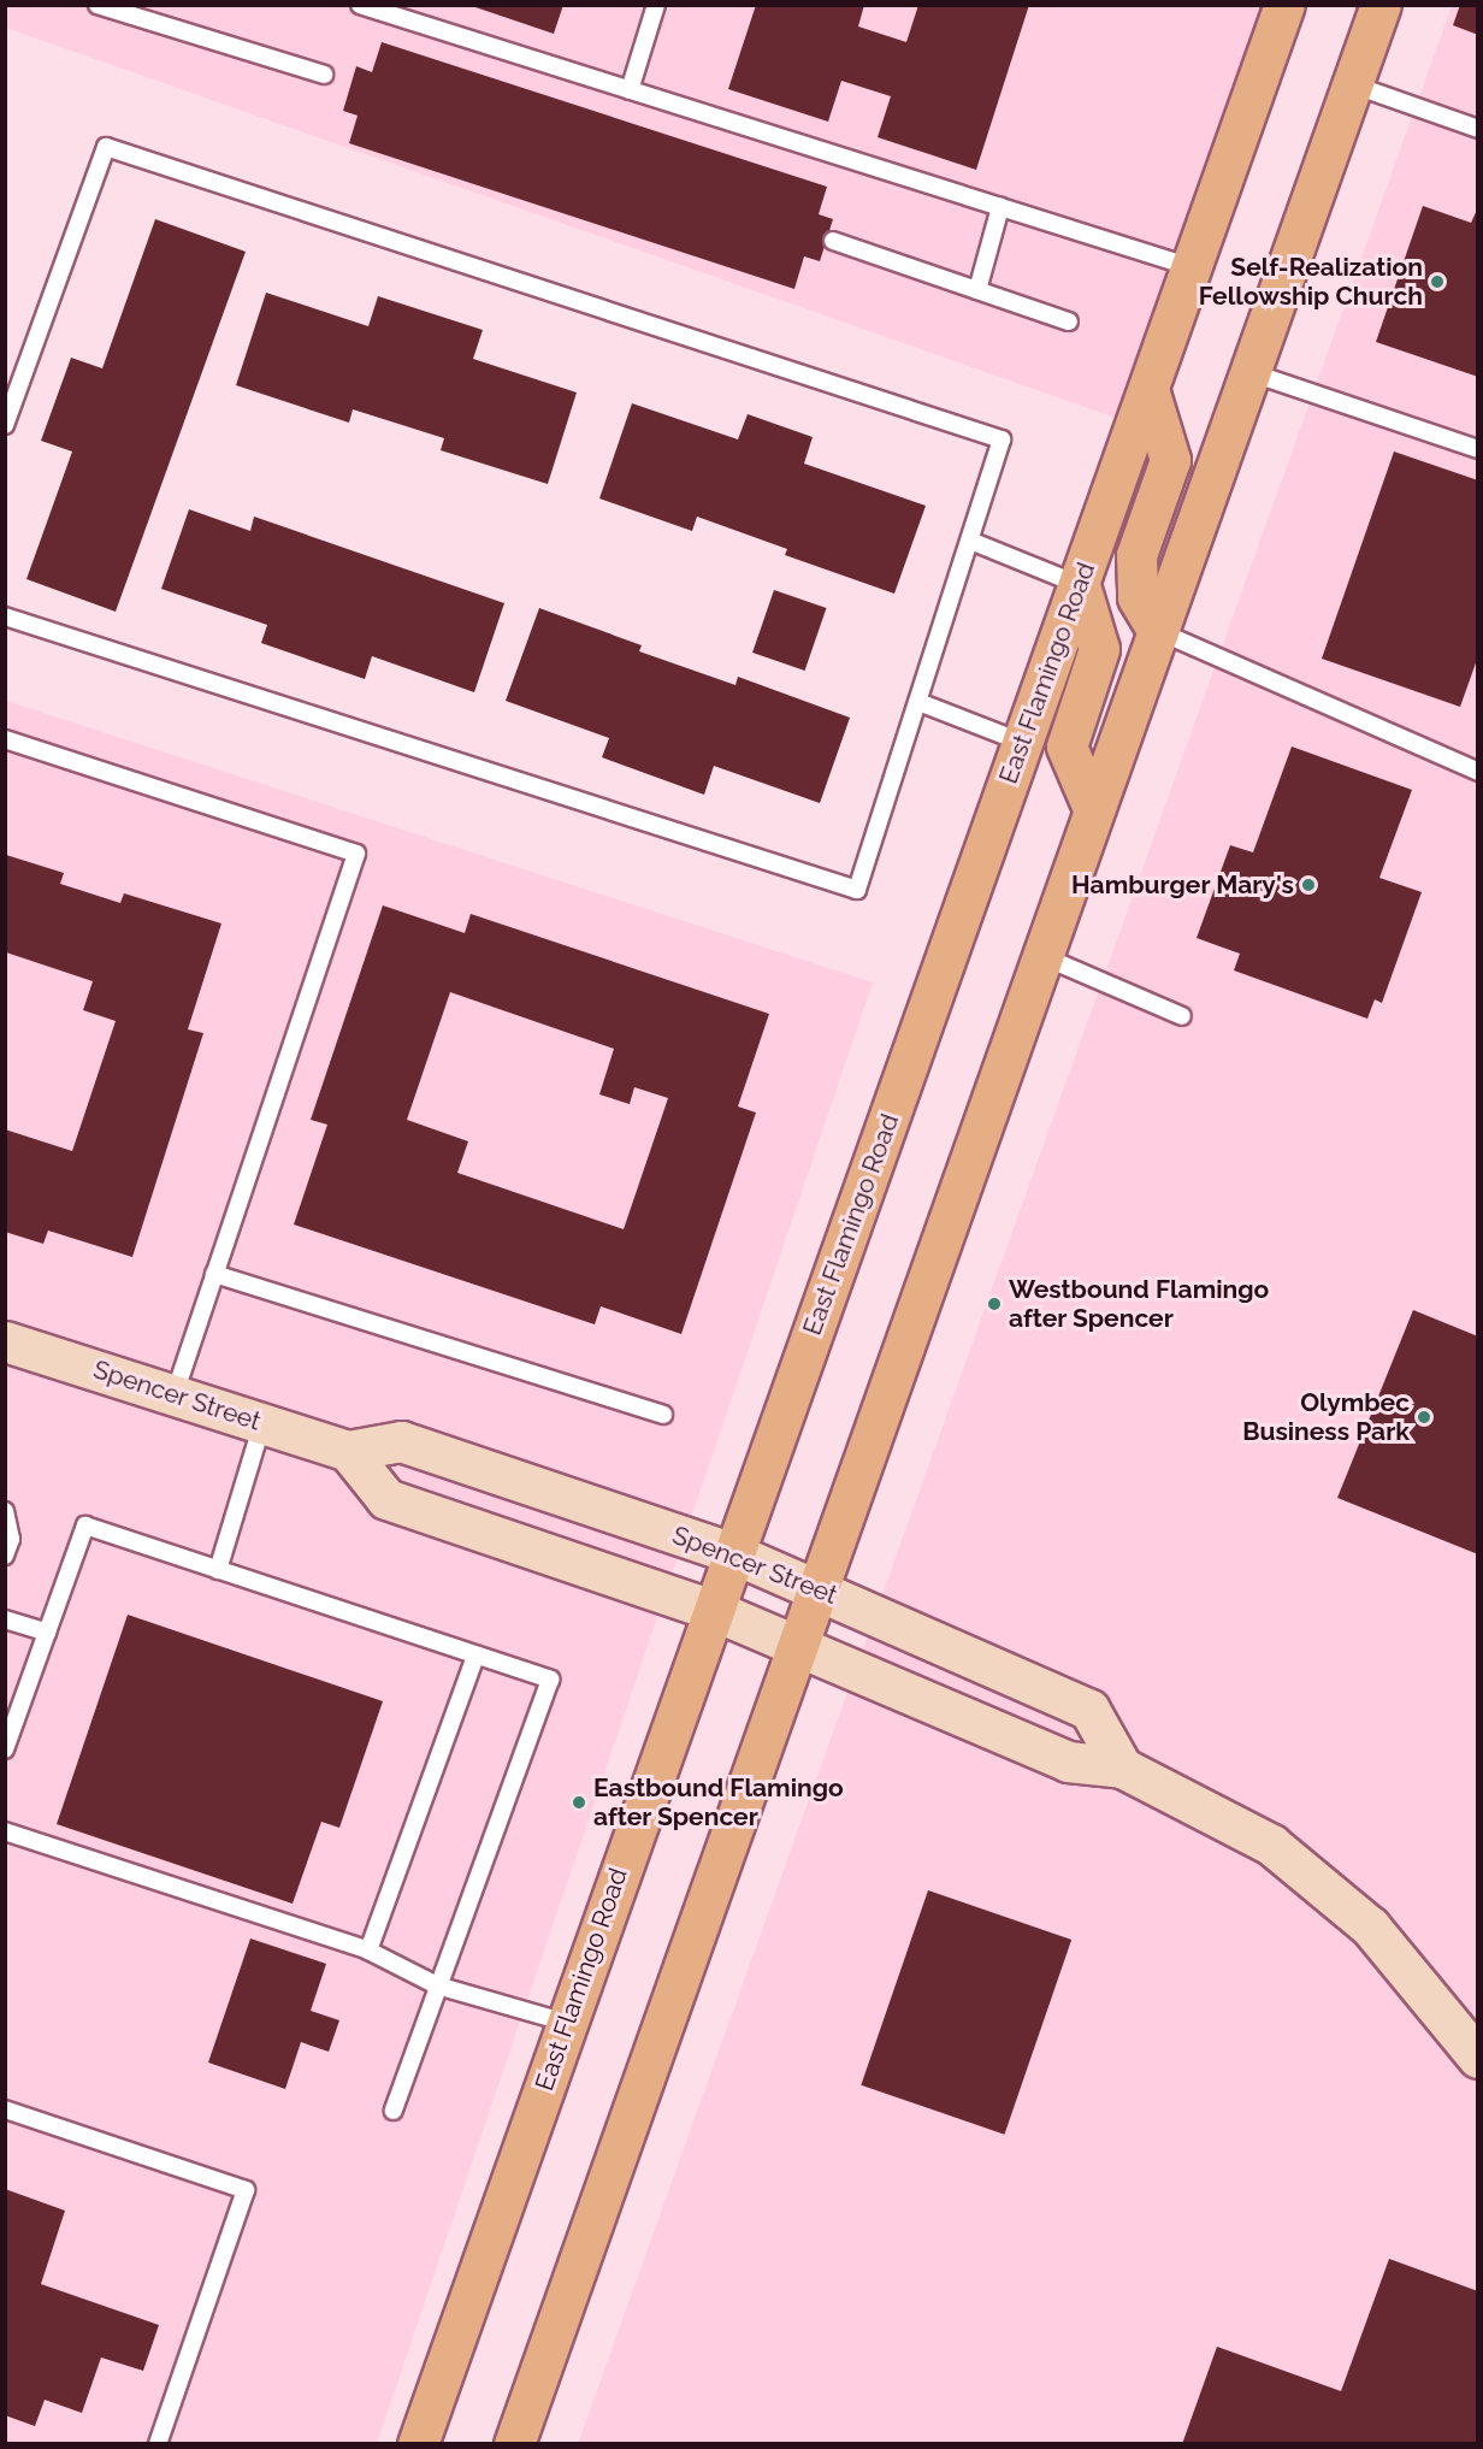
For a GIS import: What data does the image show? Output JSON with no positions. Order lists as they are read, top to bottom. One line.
{"streets":{"main road":["East Flamingo Road"],"street":["Spencer Street"]},"crossings":[["East Flamingo Road","Spencer Street"]],"places":["Self-Realization Fellowship Church","Hamburger Mary's","Westbound Flamingo after Spencer","Olymbec Business Park","Eastbound Flamingo after Spencer"]}
